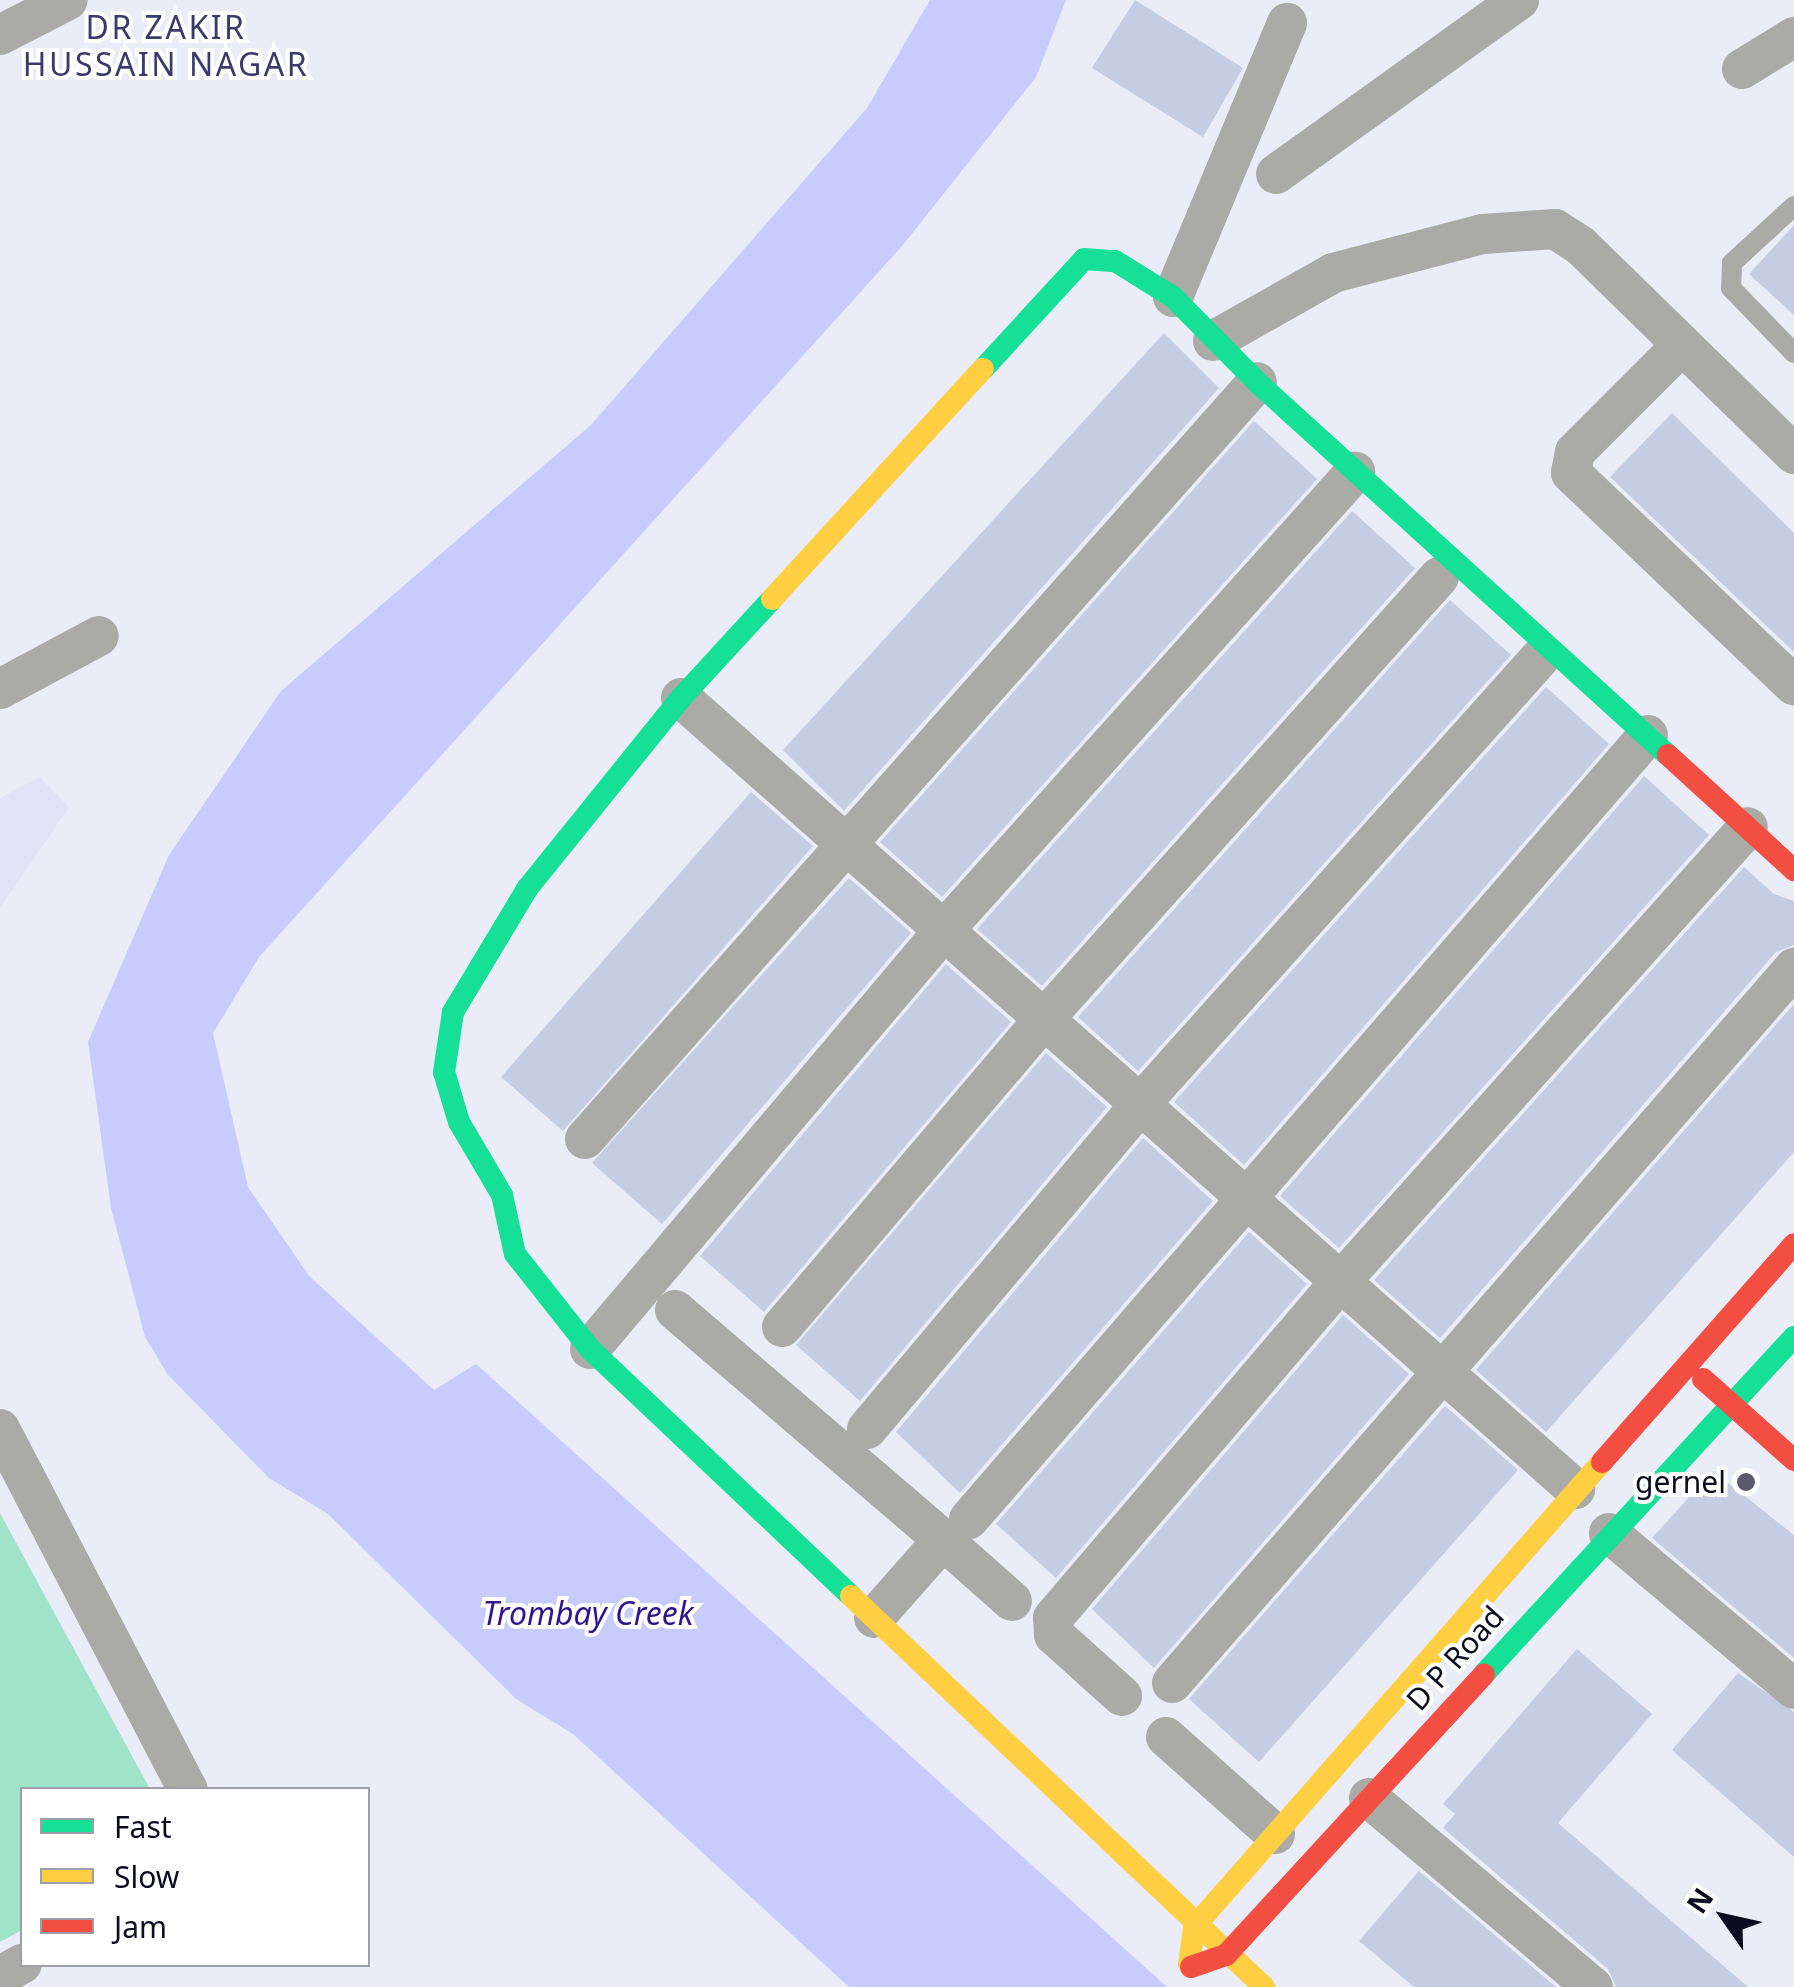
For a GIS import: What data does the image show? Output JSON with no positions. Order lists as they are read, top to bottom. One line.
{"streets":{"street":["D P Road"]},"districts":["DR ZAKIR HUSSAIN NAGAR"],"water":["Trombay Creek"],"places":["gernel"],"legend":["Fast","Slow","Jam"],"north":"top left"}
